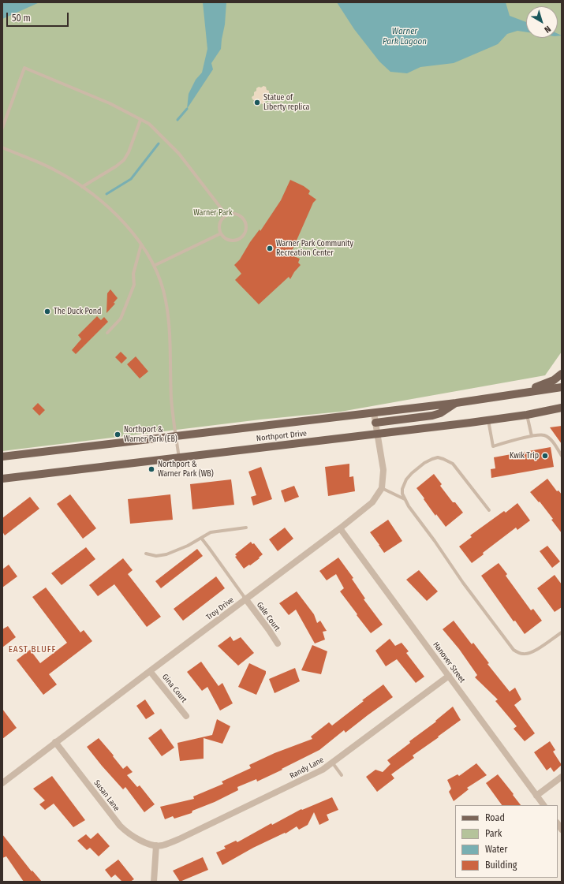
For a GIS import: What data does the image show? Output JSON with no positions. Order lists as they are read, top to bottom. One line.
{"streets":{"main road":["Northport Drive"],"street":["Troy Drive","Gale Court","Hanover Street","Gina Court","Randy Lane","Susan Lane"]},"crossings":[["Northport Drive","Troy Drive"],["Troy Drive","Gale Court"],["Troy Drive","Hanover Street"],["Troy Drive","Gina Court"],["Troy Drive","Susan Lane"],["Hanover Street","Randy Lane"],["Randy Lane","Susan Lane"]],"districts":["EAST BLUFF"],"water":["Warner Park Lagoon"],"parks":["Warner Park"],"places":["Statue of Liberty replica","Warner Park Community Recreation Center","The Duck Pond","Northport & Warner Park (EB)","Kwik Trip","Northport & Warner Park (WB)"],"legend":["Road","Park","Water","Building"],"scale_bar":"50 m","north":"bottom right"}
